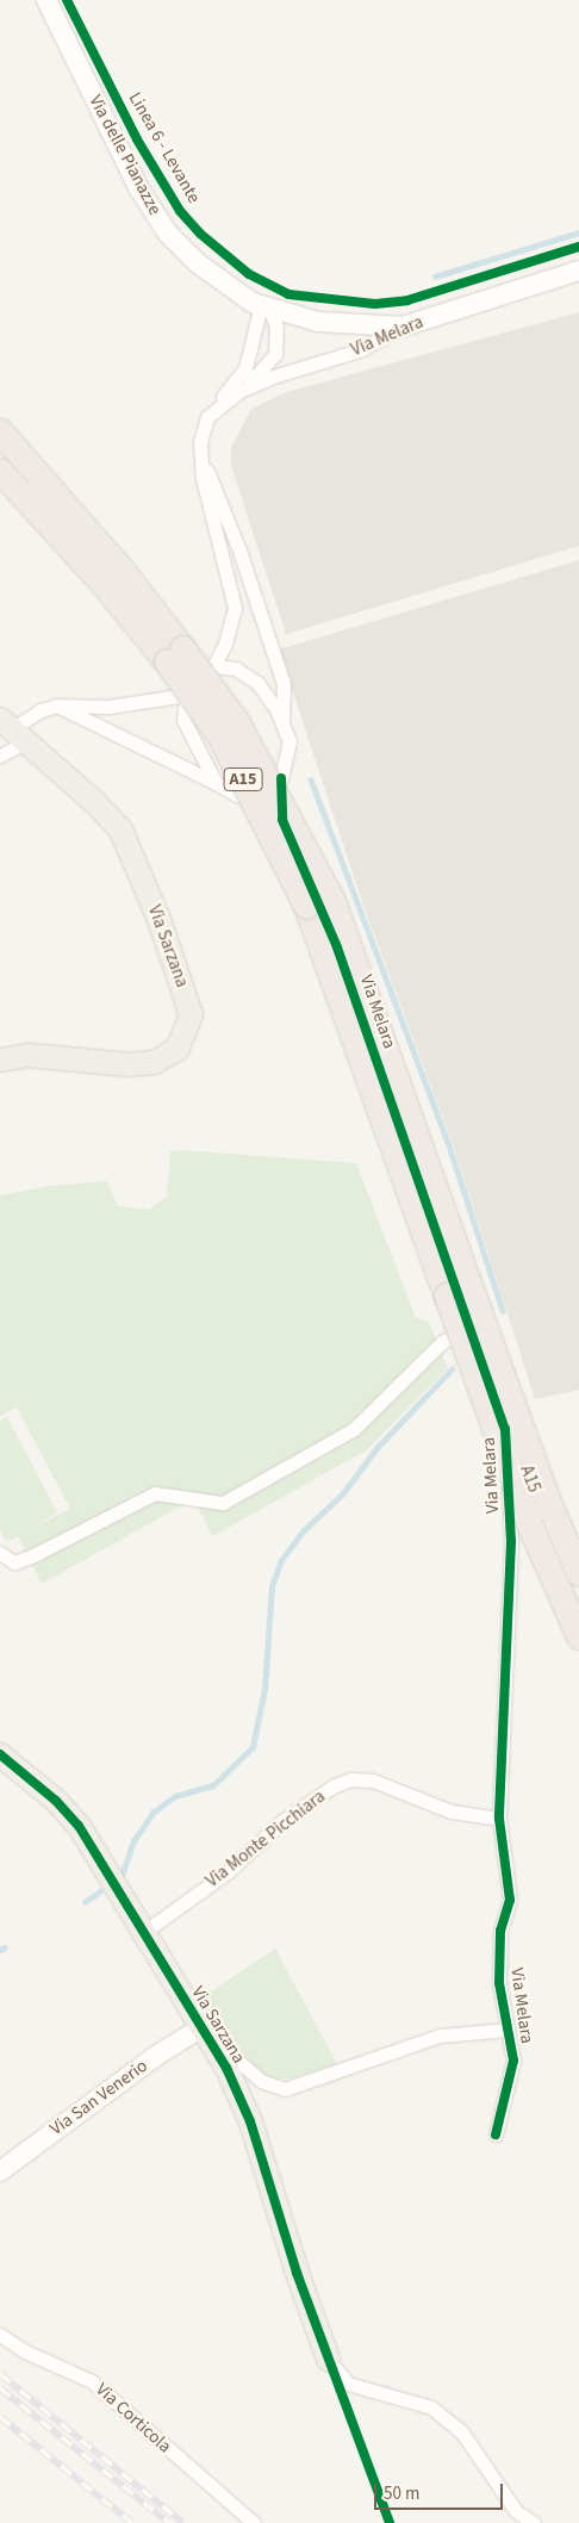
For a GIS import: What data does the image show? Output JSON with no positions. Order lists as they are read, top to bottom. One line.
{"streets":{"highway":["A15"],"main road":["Via Sarzana"],"street":["Via delle Pianazze","Via Melara","Via Monte Picchiara","Via San Venerio","Via Corticola"],"cycle path":["Linea 6 - Levante"]},"crossings":[["Via delle Pianazze","Via Melara"],["Via Melara","Via Monte Picchiara"],["Via Sarzana","Via Monte Picchiara"],["Via Sarzana","Via San Venerio"]],"scale_bar":"50 m"}
